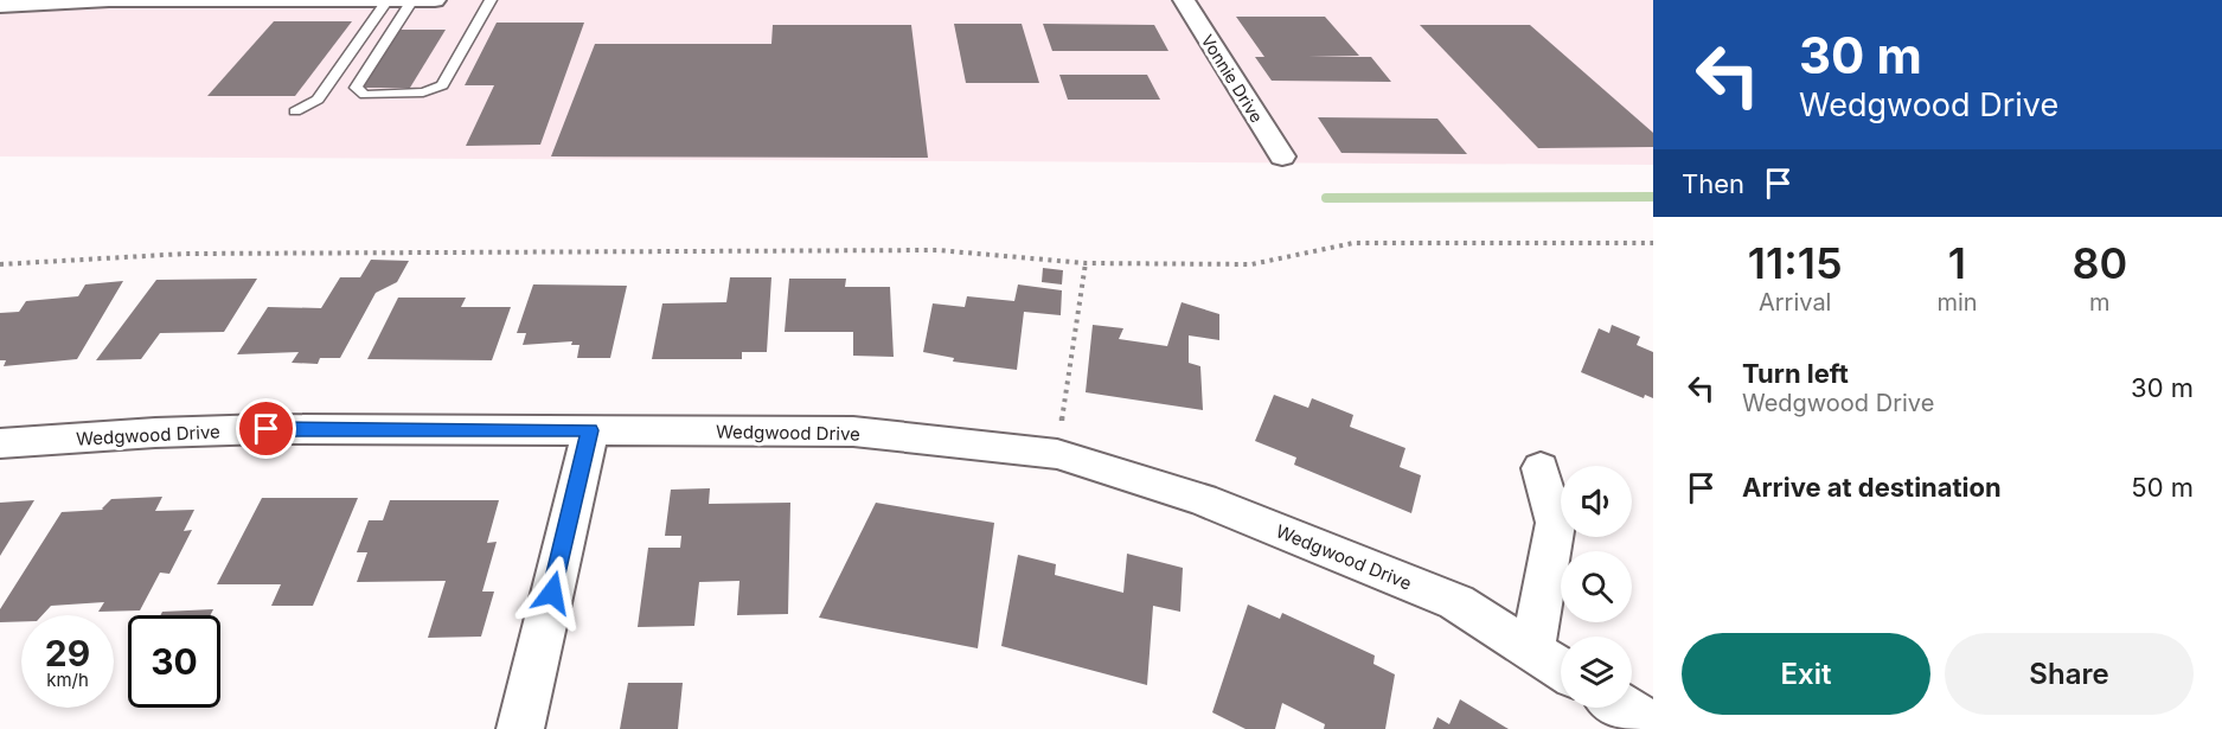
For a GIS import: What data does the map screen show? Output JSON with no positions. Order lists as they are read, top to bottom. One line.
{"streets":{"street":["Vonnie Drive","Wedgwood Drive"]},"page":{"turn":["30 m","Wedgwood Drive"],"then":"Then","eta":["11:15","Arrival","1","min","80","m"],"list":[{"name":"Turn left","note":"Wedgwood Drive","value":"30 m"},{"name":"Arrive at destination","value":"50 m"}],"speed":"29 km/h","limit":"30","buttons":["Exit","Share"]}}
